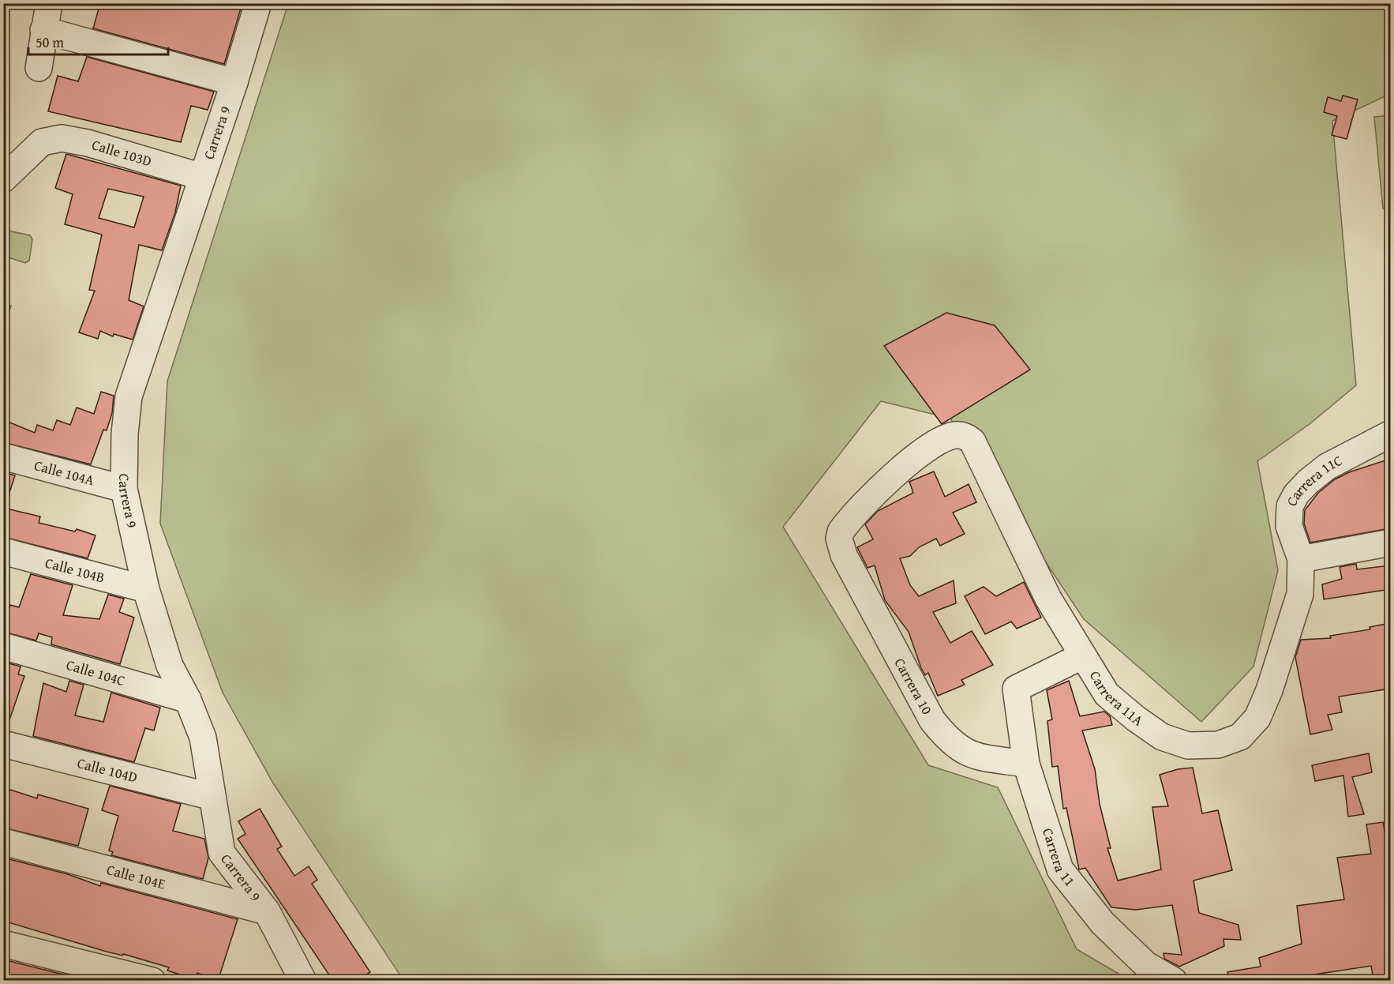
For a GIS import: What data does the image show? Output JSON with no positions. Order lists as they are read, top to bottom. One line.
{"streets":{"street":["Carrera 9","Calle 103D","Calle 104A","Carrera 11C","Calle 104B","Calle 104C","Carrera 10","Carrera 11A","Calle 104D","Carrera 11","Calle 104E"]},"crossings":[["Carrera 9","Calle 103D"],["Carrera 9","Calle 104A"],["Carrera 9","Calle 104B"],["Carrera 9","Calle 104C"],["Carrera 9","Calle 104D"],["Carrera 9","Calle 104E"],["Carrera 11C","Carrera 11A"],["Carrera 10","Carrera 11A"],["Carrera 10","Carrera 11"],["Carrera 11A","Carrera 11"]],"scale_bar":"50 m"}
